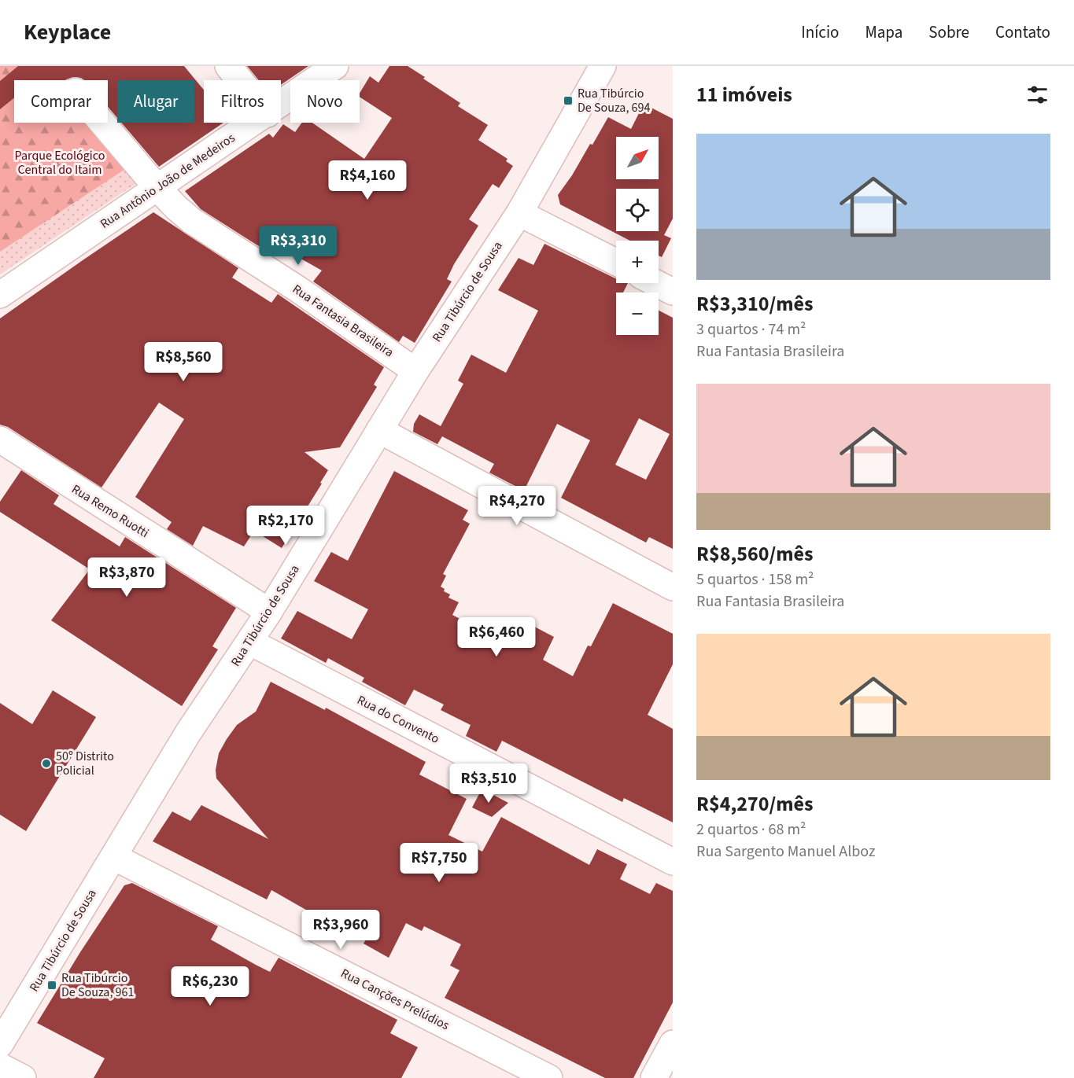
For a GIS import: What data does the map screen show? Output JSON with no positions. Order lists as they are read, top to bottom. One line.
{"streets":{"street":["Rua Antônio João de Medeiros","Rua Tibúrcio de Sousa","Rua Fantasia Brasileira","Rua Remo Ruotti","Rua do Convento","Rua Canções Prelúdios"]},"crossings":[["Rua Antônio João de Medeiros","Rua Fantasia Brasileira"],["Rua Tibúrcio de Sousa","Rua Fantasia Brasileira"],["Rua Tibúrcio de Sousa","Rua Remo Ruotti"],["Rua Tibúrcio de Sousa","Rua do Convento"],["Rua Tibúrcio de Sousa","Rua Canções Prelúdios"]],"parks":["Parque Ecológico Central do Itaim"],"places":{"transit":["Rua Tibúrcio De Souza, 694","Rua Tibúrcio De Souza, 961"],"other":["50º Distrito Policial"]},"north":"top right","page":{"header":"Keyplace","nav":["Início","Mapa","Sobre","Contato"],"heading":"11 imóveis","chip":["Comprar","Alugar","Filtros","Novo"],"list":[{"name":"R$3,310/mês","note":"3 quartos · 74 m² · Rua Fantasia Brasileira"},{"name":"R$8,560/mês","note":"5 quartos · 158 m² · Rua Fantasia Brasileira"},{"name":"R$4,270/mês","note":"2 quartos · 68 m² · Rua Sargento Manuel Alboz"}],"map_buttons":["+","−"],"price":["R$4,160","R$3,310","R$8,560","R$4,270","R$2,170","R$3,870","R$6,460","R$3,510","R$7,750","R$3,960","R$6,230"]}}
